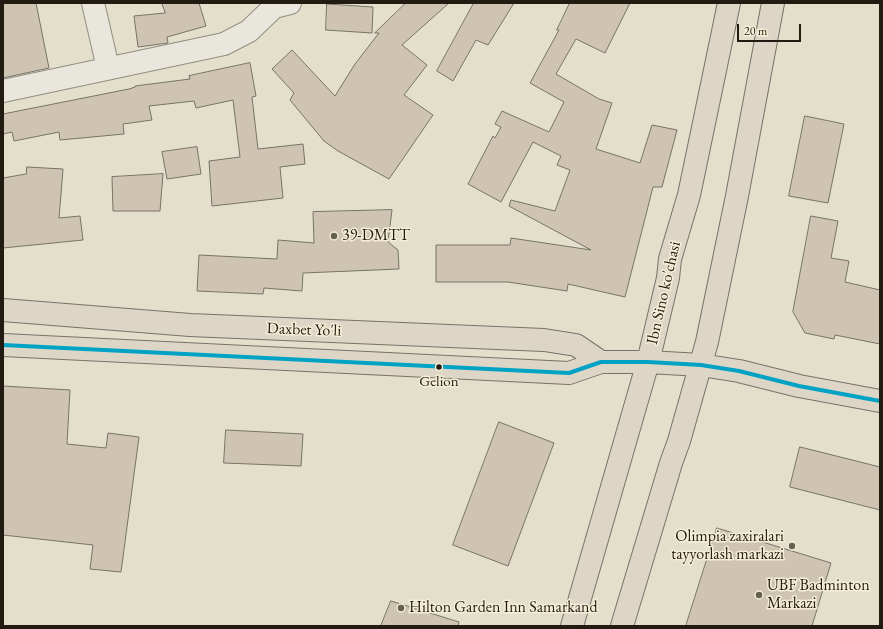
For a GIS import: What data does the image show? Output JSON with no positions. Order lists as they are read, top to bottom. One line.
{"streets":{"main road":["Ibn Sino ko'chasi","Daxbet Yo'li"]},"crossings":[["Ibn Sino ko'chasi","Daxbet Yo'li"]],"places":["39-DMTT","Gelion","Olimpia zaxiralari tayyorlash markazi","UBF Badminton Markazi","Hilton Garden Inn Samarkand"],"scale_bar":"20 m"}
